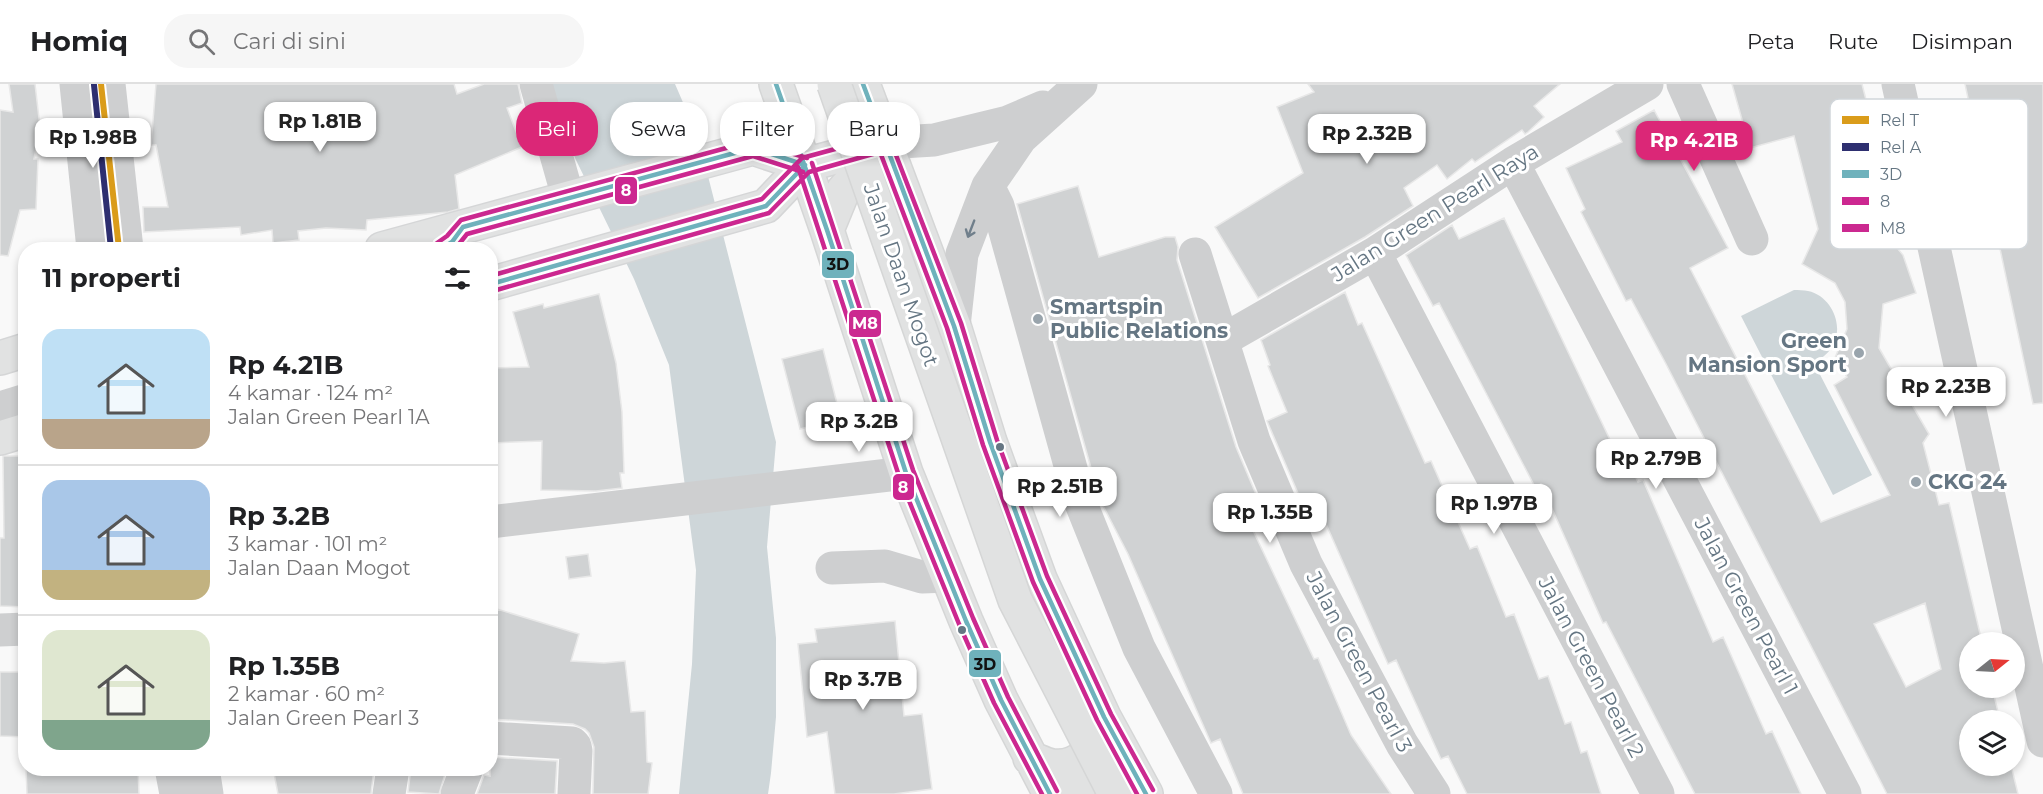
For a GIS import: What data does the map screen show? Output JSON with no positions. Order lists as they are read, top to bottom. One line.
{"streets":{"main road":["Jalan Daan Mogot"],"street":["Jalan Green Pearl Raya","Jalan Green Pearl 1","Jalan Green Pearl 3","Jalan Green Pearl 2"]},"crossings":[["Jalan Green Pearl Raya","Jalan Green Pearl 1"],["Jalan Green Pearl Raya","Jalan Green Pearl 3"],["Jalan Green Pearl Raya","Jalan Green Pearl 2"]],"places":["Smartspin Public Relations","Green Mansion Sport","CKG 24"],"lines":["rail line T","transit line 3D","rail line A","transit line M8","transit line 8"],"legend":["Rel T","Rel A","3D","8","M8"],"north":"right","page":{"header":"Homiq","search":"Cari di sini","nav":["Peta","Rute","Disimpan"],"price":["Rp 1.81B","Rp 2.32B","Rp 1.98B","Rp 4.21B","Rp 2.23B","Rp 3.2B","Rp 2.79B","Rp 2.51B","Rp 1.97B","Rp 1.35B","Rp 3.7B"],"chip":["Beli","Sewa","Filter","Baru"],"heading":"11 properti","list":[{"name":"Rp 4.21B","note":"4 kamar · 124 m² · Jalan Green Pearl 1A"},{"name":"Rp 3.2B","note":"3 kamar · 101 m² · Jalan Daan Mogot"},{"name":"Rp 1.35B","note":"2 kamar · 60 m² · Jalan Green Pearl 3"}]}}
